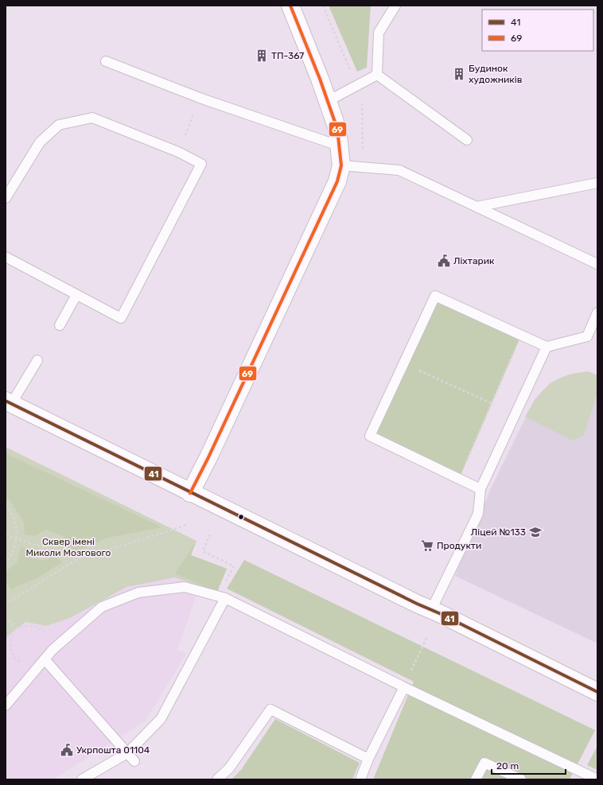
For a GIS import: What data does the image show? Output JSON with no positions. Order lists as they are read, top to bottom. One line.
{"parks":["Сквер імені Миколи Мозгового"],"places":{"building":["ТП-367","Будинок художників"],"public building":["Ліхтарик","Укрпошта 01104"],"school or university":["Ліцей №133"],"supermarket":["Продукти"]},"lines":["transit line 69","transit line 41"],"legend":["41","69"],"scale_bar":"20 m"}
